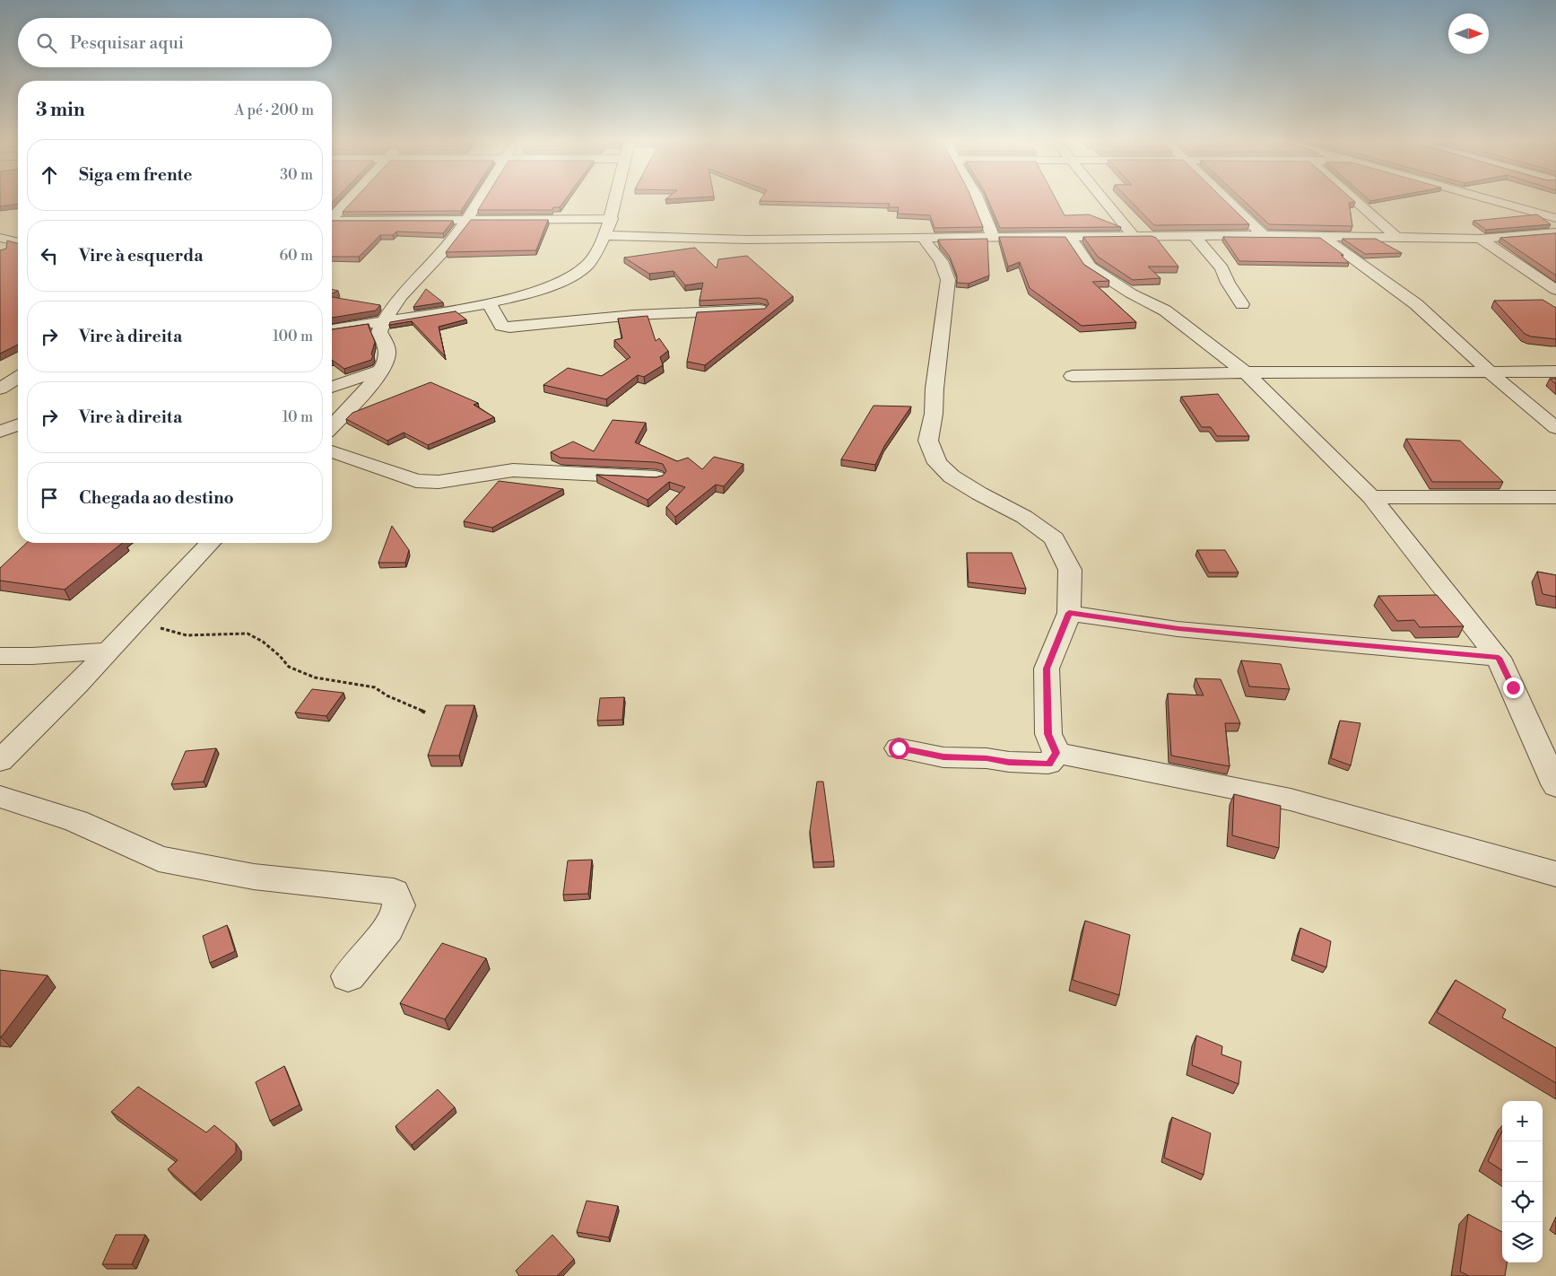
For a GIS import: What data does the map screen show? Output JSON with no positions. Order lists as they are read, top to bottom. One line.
{"north":"right","page":{"search":"Pesquisar aqui","heading":["3 min","A pé · 200 m"],"list":[["Siga em frente","30 m"],["Vire à esquerda","60 m"],["Vire à direita","100 m"],["Vire à direita","10 m"],"Chegada ao destino"],"map_buttons":["+","−"]}}
